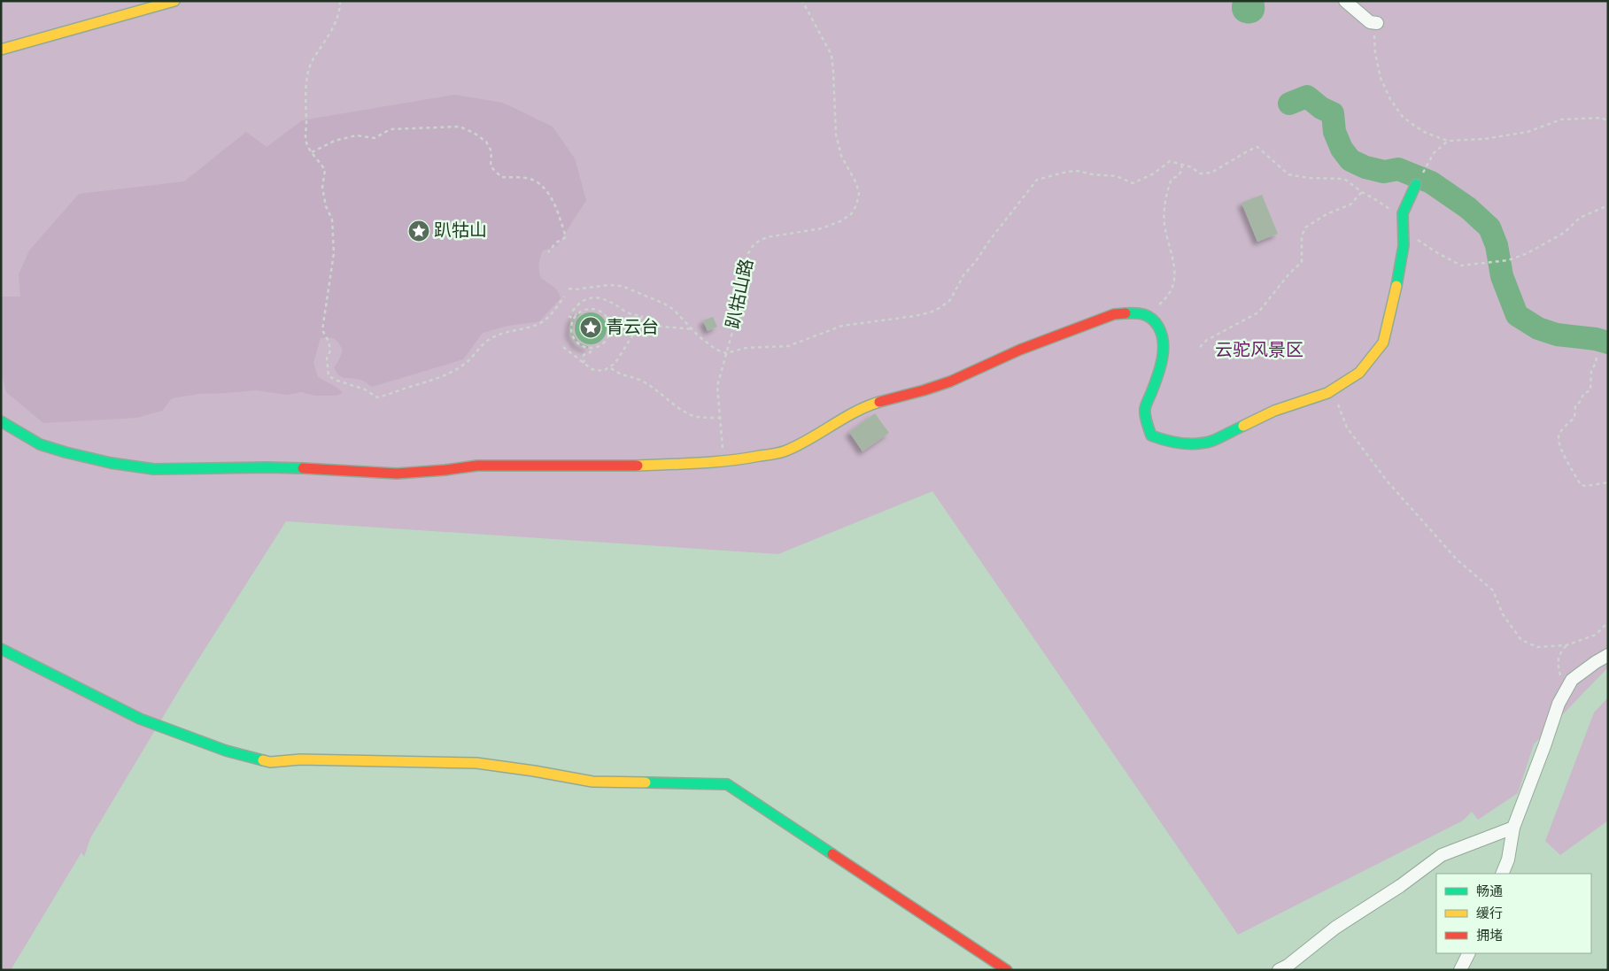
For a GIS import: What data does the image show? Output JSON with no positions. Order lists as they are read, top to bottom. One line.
{"streets":{"path":["趴牯山路"]},"parks":["云驼风景区"],"places":{"place":["趴牯山","青云台"]},"legend":["畅通","缓行","拥堵"]}
